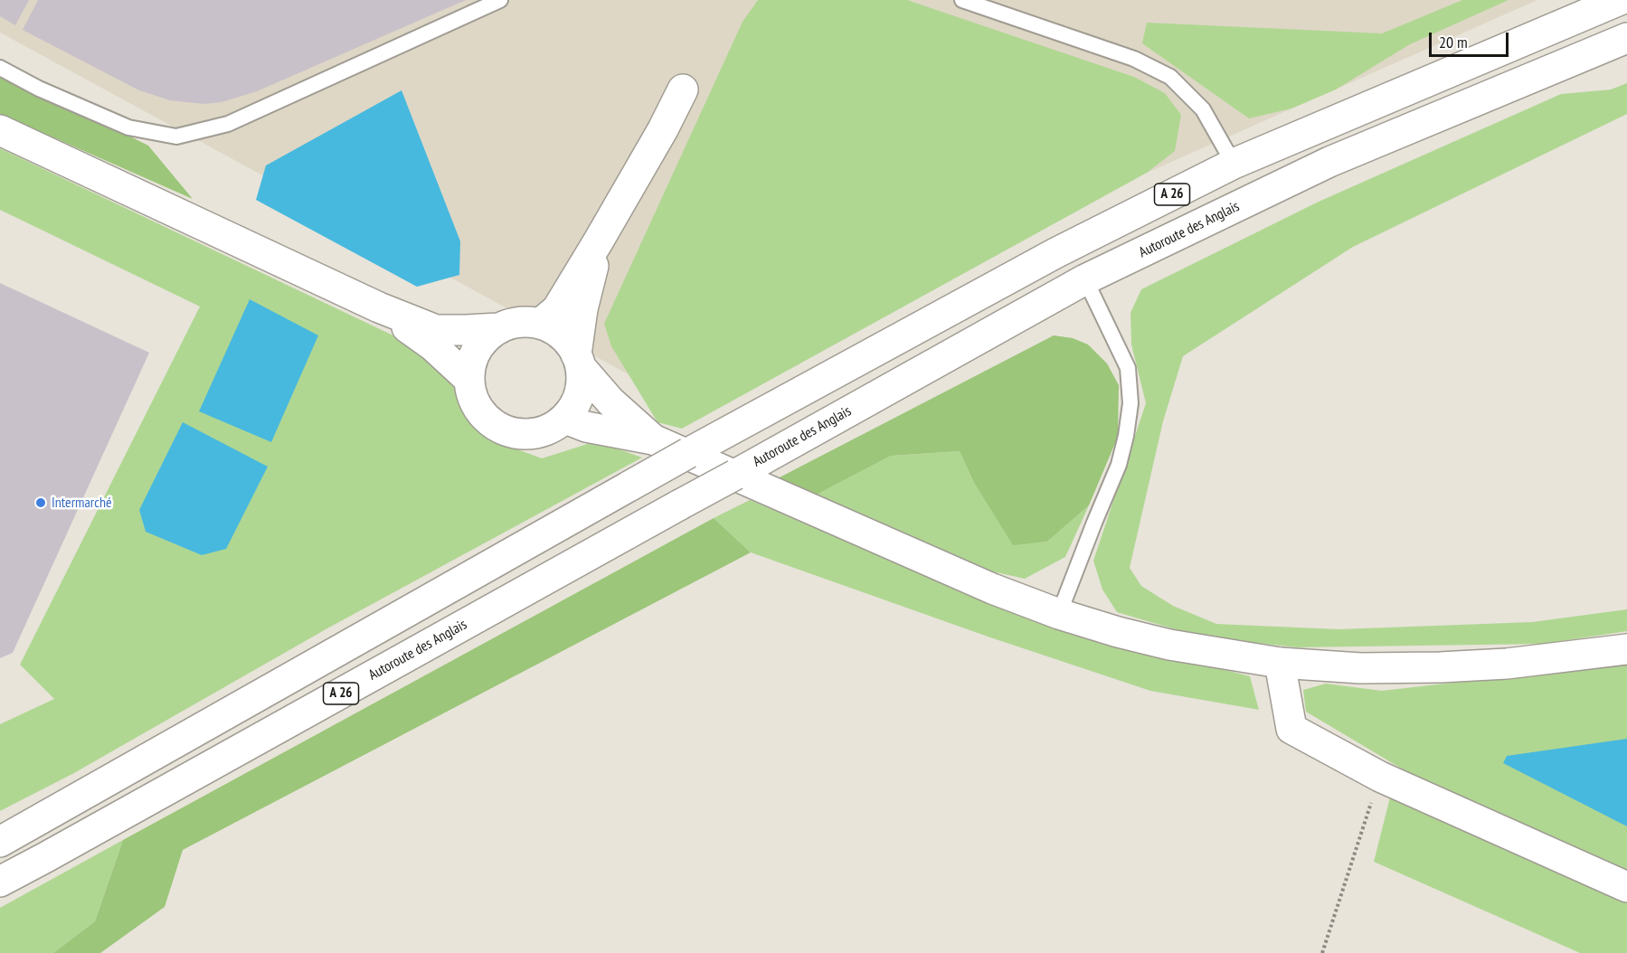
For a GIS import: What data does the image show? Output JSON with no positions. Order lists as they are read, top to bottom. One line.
{"streets":{"main road":["A 26","Autoroute des Anglais"]},"places":["Intermarché"],"scale_bar":"20 m"}
